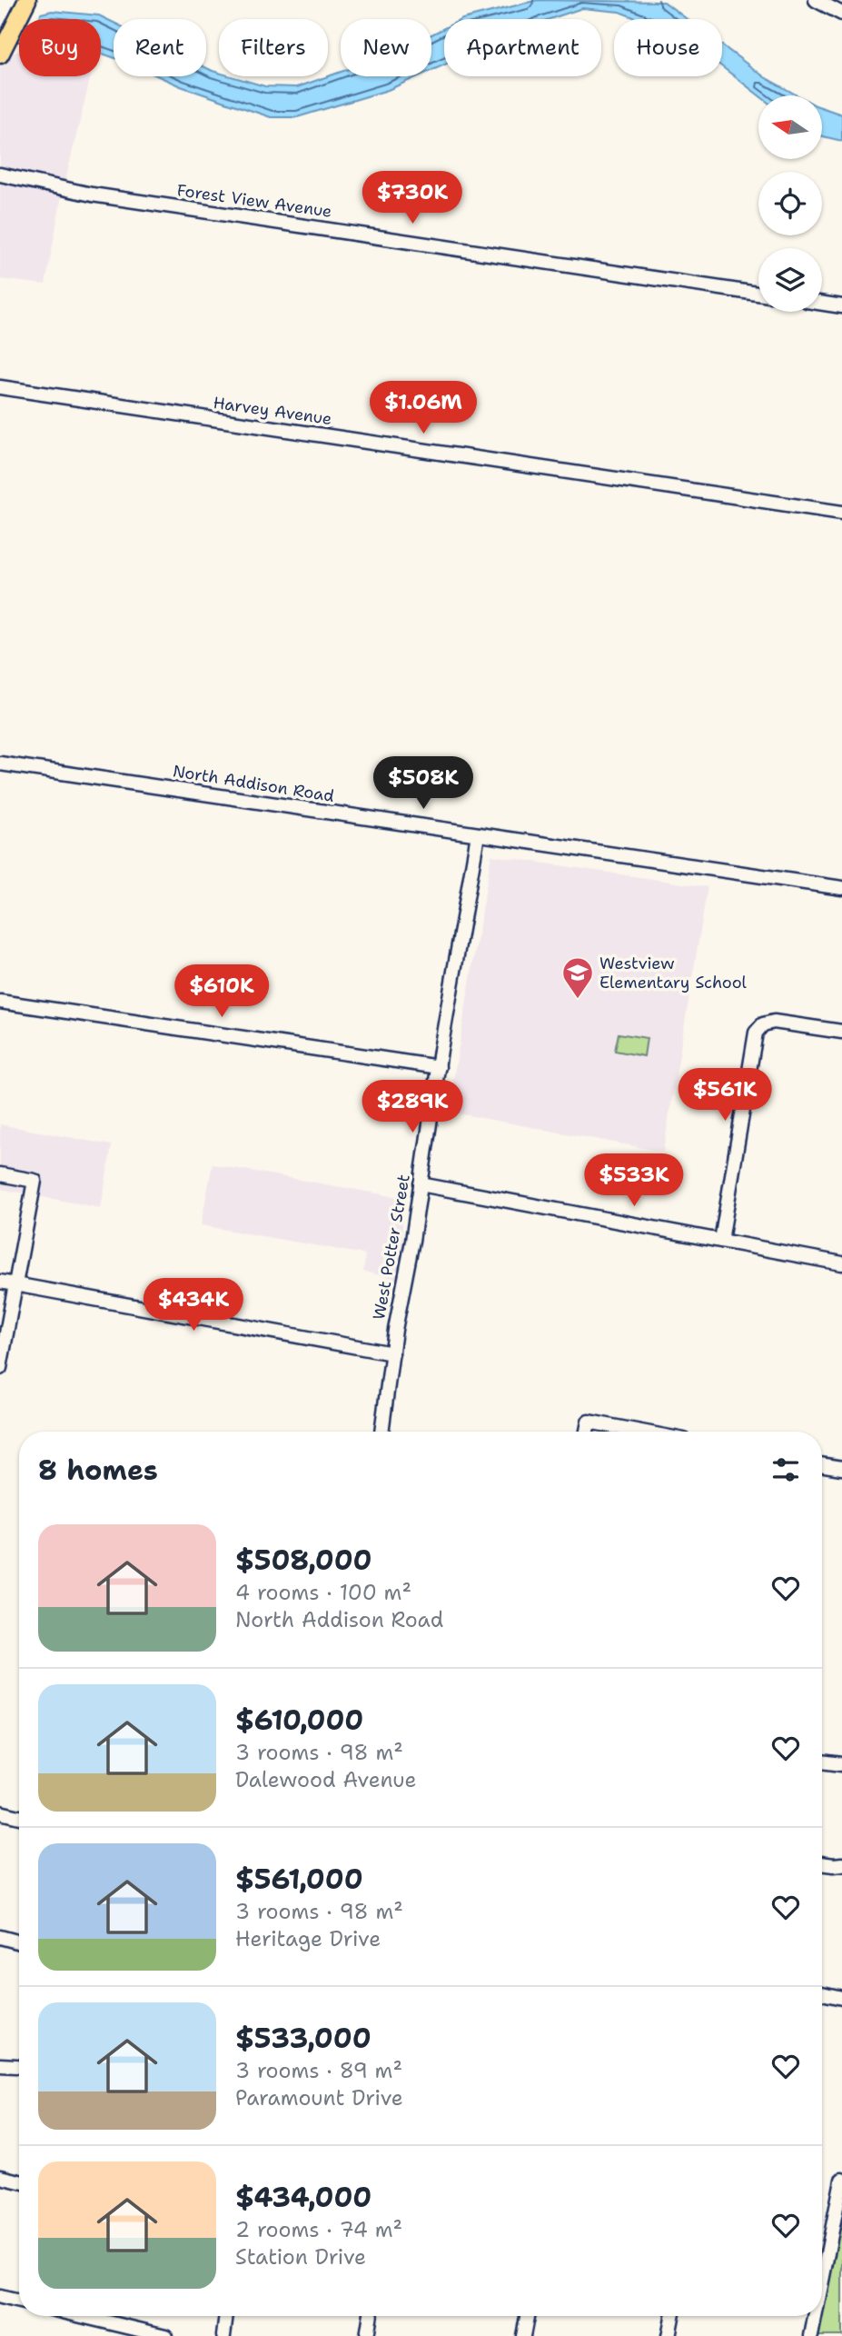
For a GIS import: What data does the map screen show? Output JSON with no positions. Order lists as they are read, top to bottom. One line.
{"streets":{"street":["Forest View Avenue","Harvey Avenue","North Addison Road","West Potter Street"]},"crossings":[["North Addison Road","West Potter Street"]],"places":{"school or university":["Westview Elementary School"]},"north":"left","page":{"chip":["Buy","Rent","Filters","New","Apartment","House"],"price":["$730K","$1.06M","$508K","$610K","$561K","$289K","$533K","$434K"],"heading":"8 homes","list":[{"name":"$508,000","note":"4 rooms · 100 m² · North Addison Road"},{"name":"$610,000","note":"3 rooms · 98 m² · Dalewood Avenue"},{"name":"$561,000","note":"3 rooms · 98 m² · Heritage Drive"},{"name":"$533,000","note":"3 rooms · 89 m² · Paramount Drive"},{"name":"$434,000","note":"2 rooms · 74 m² · Station Drive"}]}}
